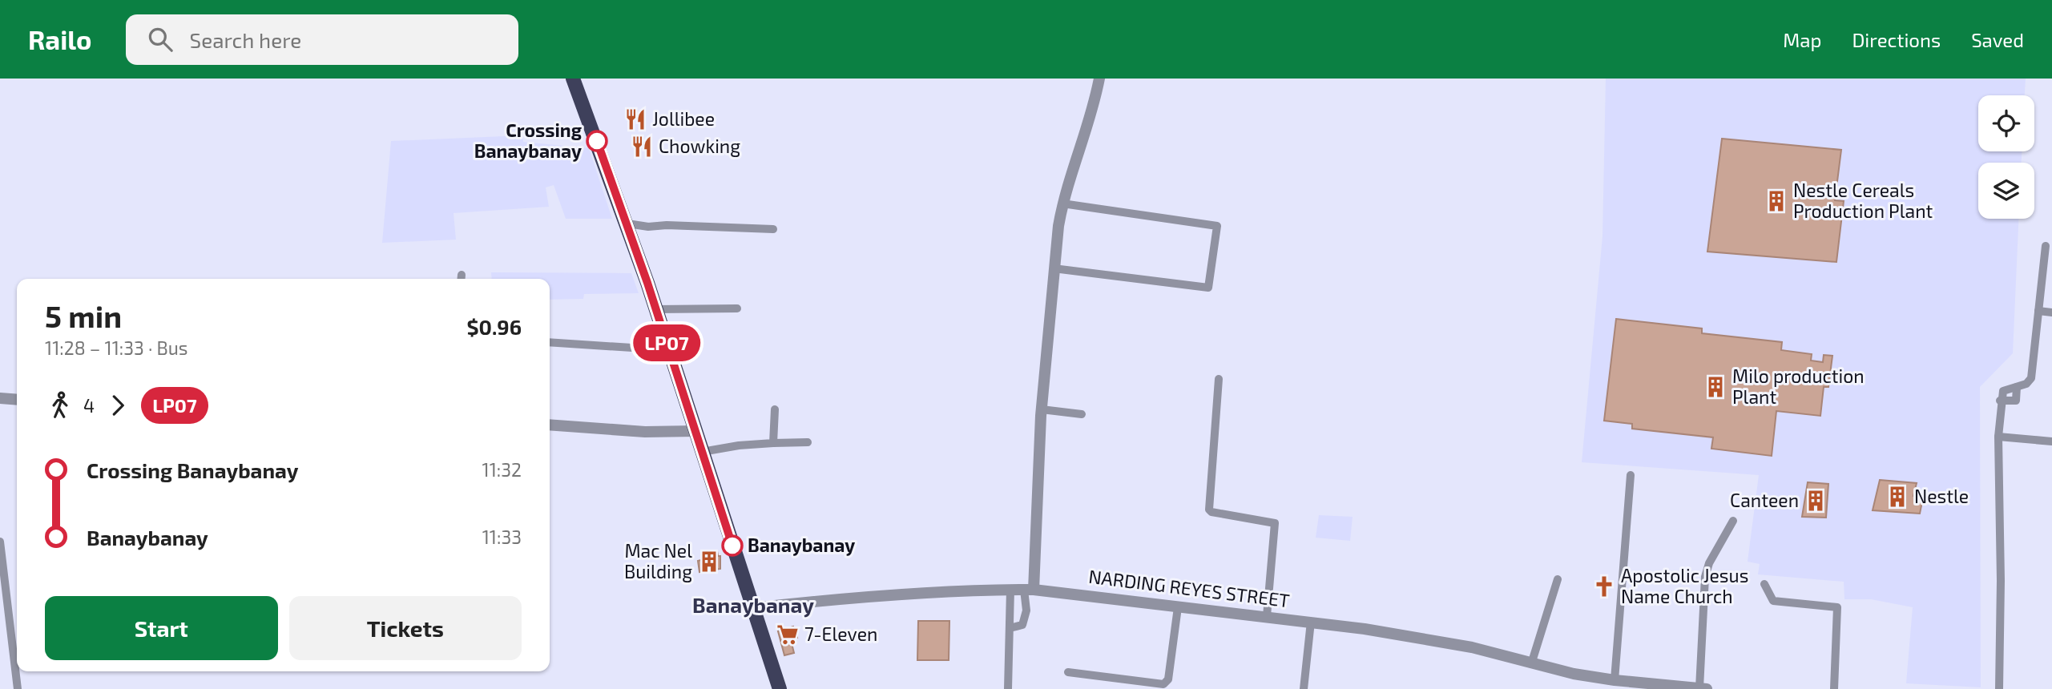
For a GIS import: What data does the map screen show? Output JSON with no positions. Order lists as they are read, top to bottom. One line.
{"streets":{"street":["NARDING REYES STREET"]},"districts":["Banaybanay"],"places":{"restaurant":["Jollibee","Chowking"],"other":["Crossing Banaybanay","Banaybanay"],"building":["Nestle Cereals Production Plant","Milo production Plant","Nestle","Canteen","Mac Nel Building"],"church":["Apostolic Jesus Name Church"],"supermarket":["7-Eleven"]},"lines":["bus line LP07"],"page":{"header":"Railo","search":"Search here","nav":["Map","Directions","Saved"],"on_map":"LP07","heading":["5 min","11:28 – 11:33 · Bus","$0.96"],"legs":["4","LP07"],"list":[{"name":"Crossing Banaybanay","value":"11:32"},{"name":"Banaybanay","value":"11:33"}],"buttons":["Start","Tickets"]}}
